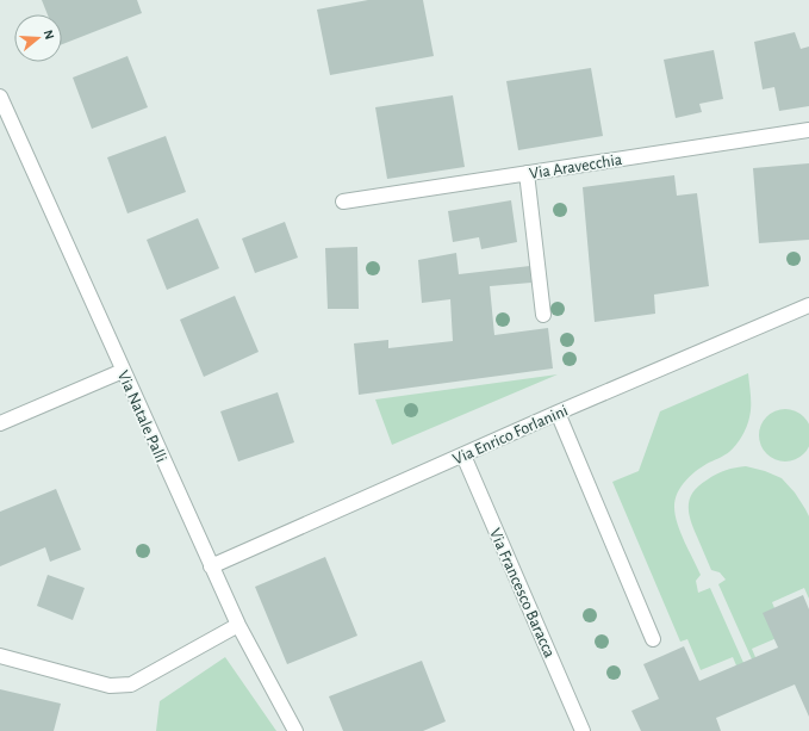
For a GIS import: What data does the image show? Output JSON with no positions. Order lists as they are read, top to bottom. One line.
{"streets":{"street":["Via Aravecchia","Via Natale Palli","Via Enrico Forlanini","Via Francesco Baracca"]},"crossings":[["Via Natale Palli","Via Enrico Forlanini"],["Via Enrico Forlanini","Via Francesco Baracca"]],"north":"right"}
